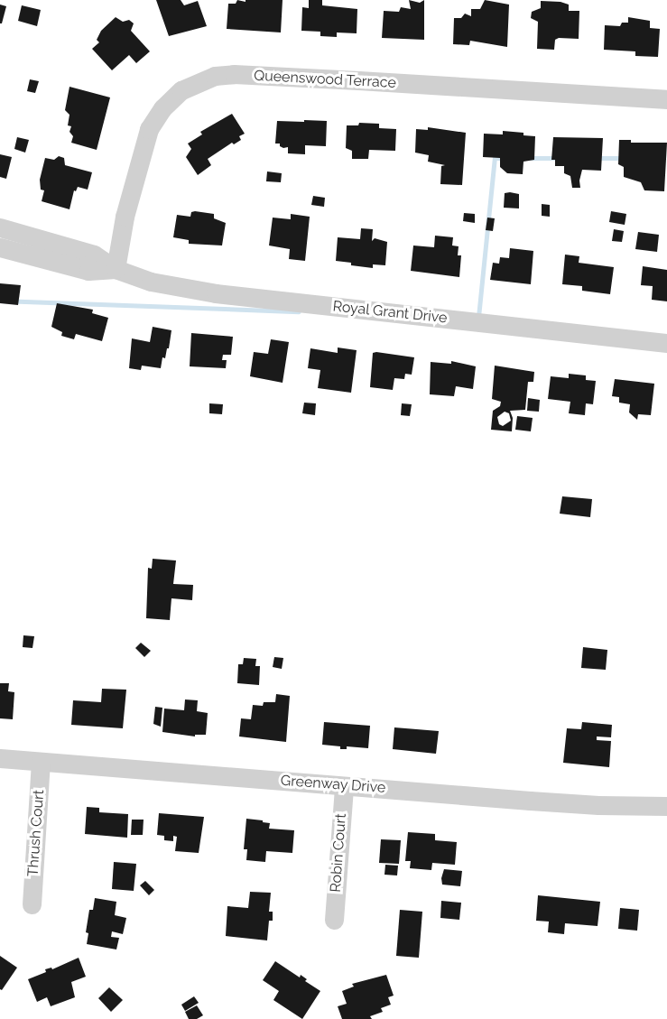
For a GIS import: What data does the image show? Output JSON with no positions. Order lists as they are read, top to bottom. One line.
{"streets":{"street":["Queenswood Terrace","Royal Grant Drive","Greenway Drive","Thrush Court","Robin Court"]},"crossings":[["Queenswood Terrace","Royal Grant Drive"],["Greenway Drive","Thrush Court"],["Greenway Drive","Robin Court"]]}
